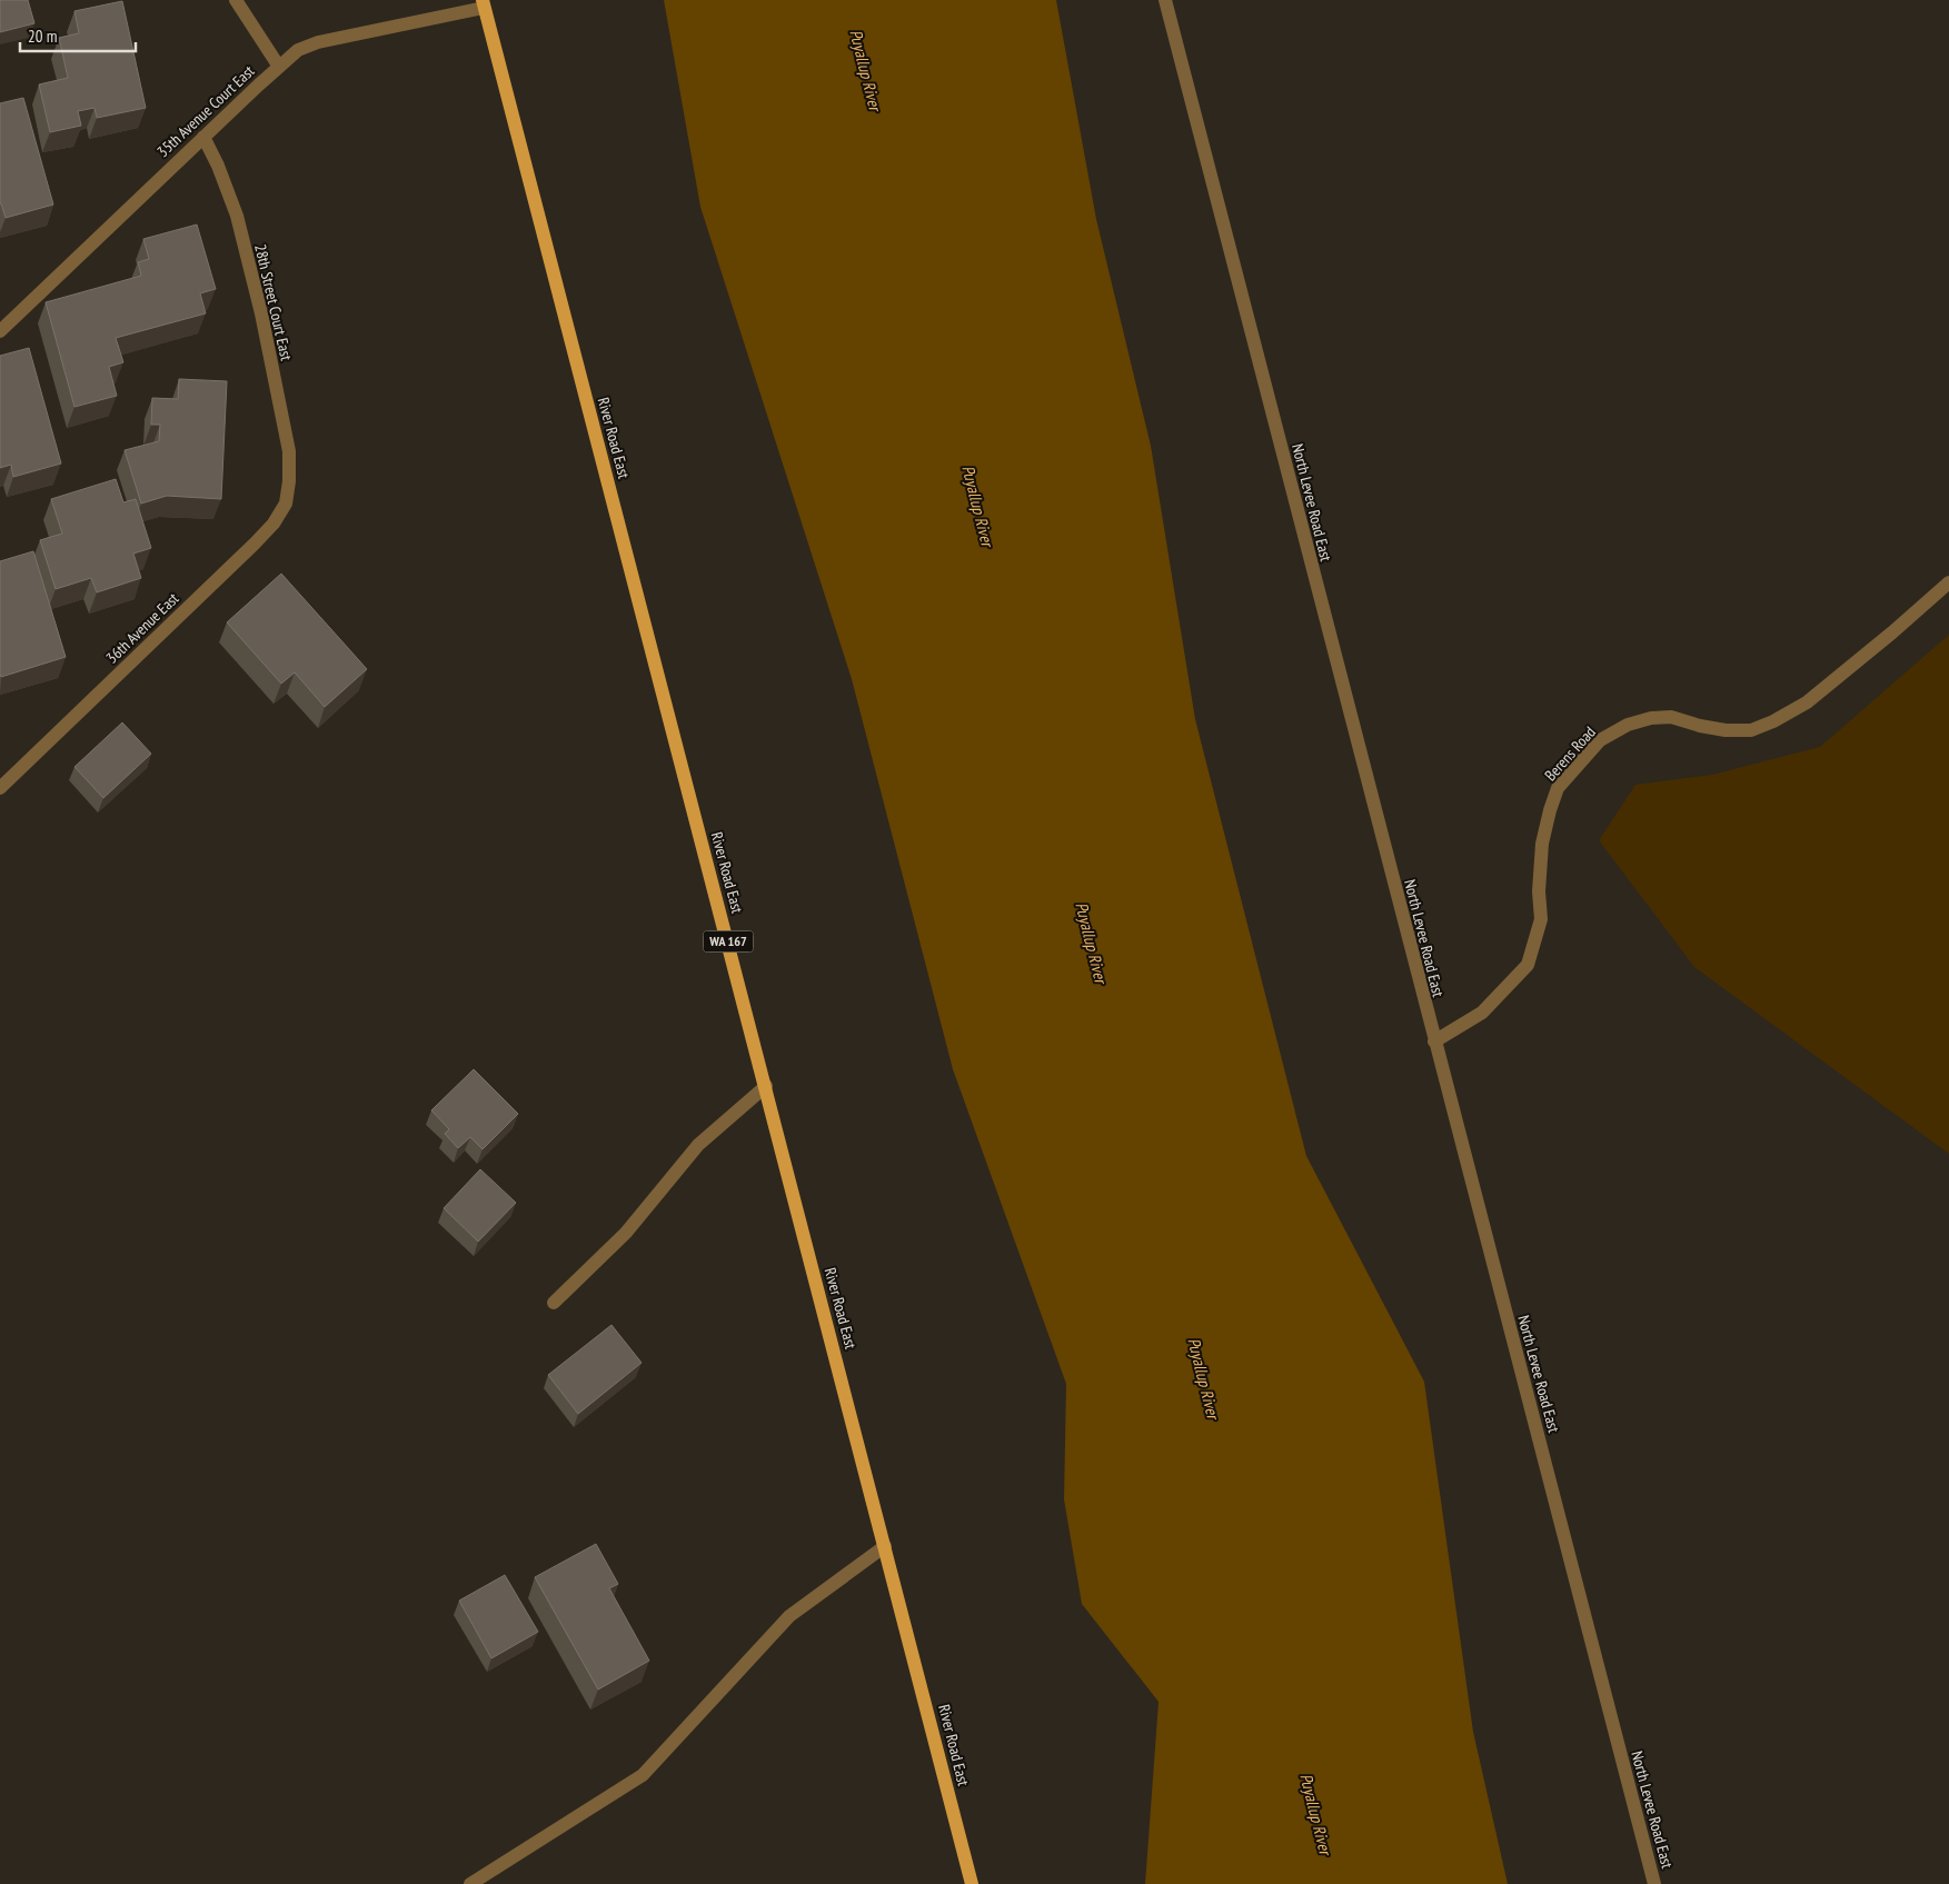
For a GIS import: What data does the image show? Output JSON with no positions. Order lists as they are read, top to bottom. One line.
{"streets":{"main road":["River Road East","WA 167"],"street":["35th Avenue Court East","28th Street Court East","North Levee Road East","36th Avenue East","Berens Road"]},"crossings":[["35th Avenue Court East","28th Street Court East"],["35th Avenue Court East","River Road East"],["28th Street Court East","36th Avenue East"],["North Levee Road East","Berens Road"]],"water":["Puyallup River"],"scale_bar":"20 m"}
